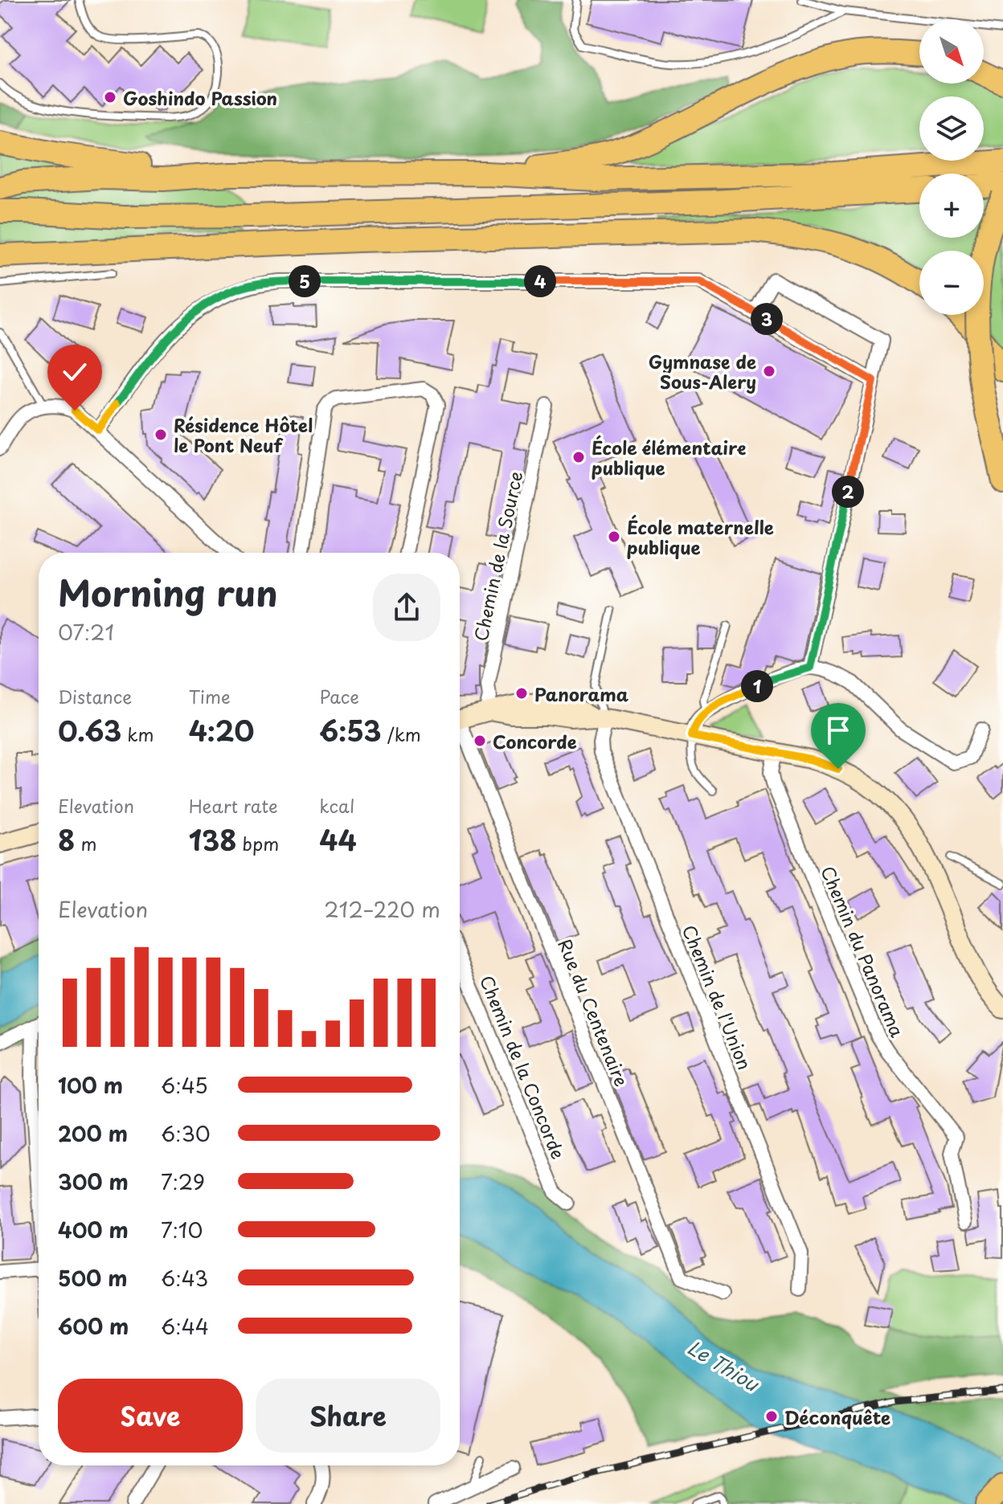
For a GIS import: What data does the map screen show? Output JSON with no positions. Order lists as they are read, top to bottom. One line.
{"streets":{"street":["Chemin de la Source","Chemin du Panorama","Chemin de l'Union","Rue du Centenaire","Chemin de la Concorde"]},"water":["Le Thiou"],"places":["Goshindo Passion","Gymnase de Sous-Alery","Résidence Hôtel le Pont Neuf","École élémentaire publique","École maternelle publique","Panorama","Concorde","Déconquête"],"north":"bottom right","page":{"map_buttons":["+","−"],"pins":["4","5","3","2","1"],"heading":["Morning run","07:21"],"stats":[["Distance","0.63 km"],["Time","4:20"],["Pace","6:53 /km"],["Elevation","8 m"],["Heart rate","138 bpm"],["kcal","44"]],"chart":["Elevation","212–220 m"],"list":[{"name":"100 m","note":"6:45"},{"name":"200 m","note":"6:30"},{"name":"300 m","note":"7:29"},{"name":"400 m","note":"7:10"},{"name":"500 m","note":"6:43"},{"name":"600 m","note":"6:44"}],"buttons":["Save","Share"]}}
